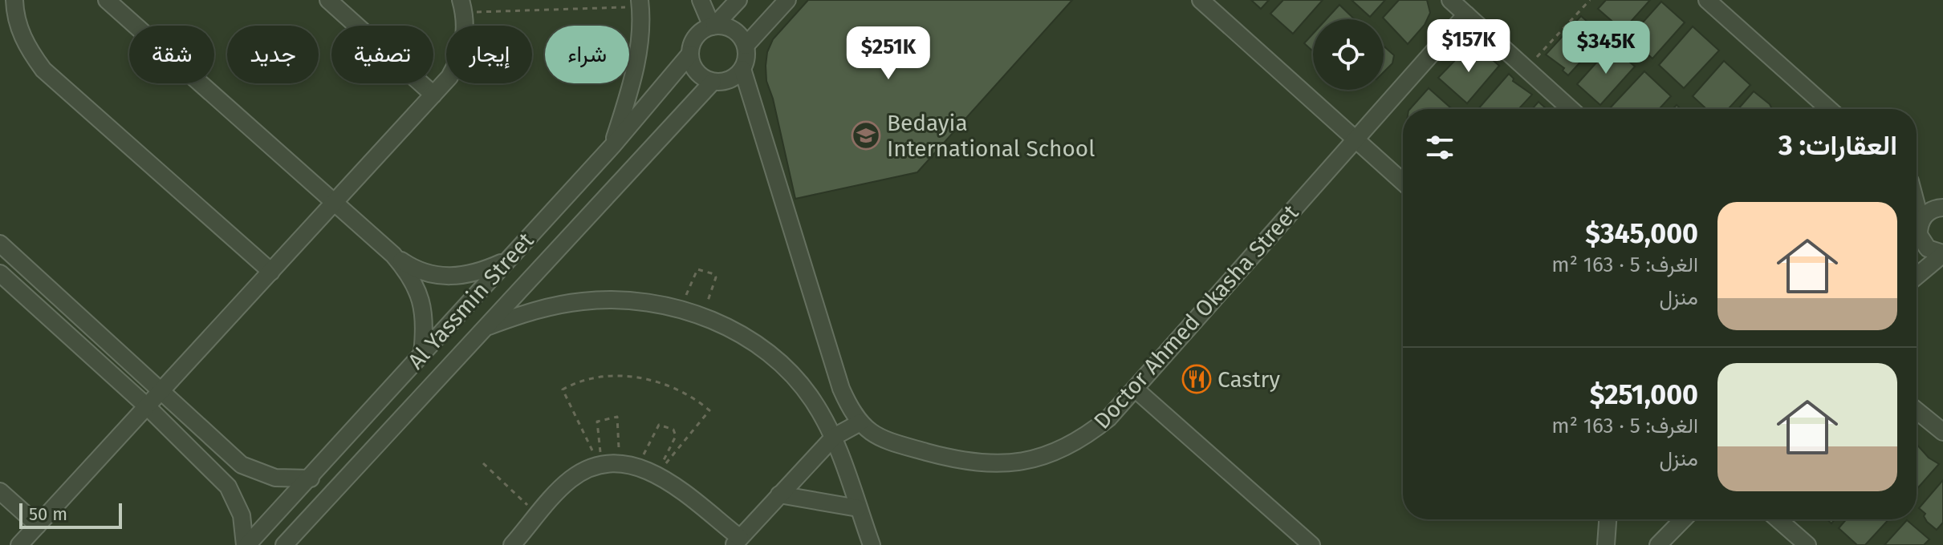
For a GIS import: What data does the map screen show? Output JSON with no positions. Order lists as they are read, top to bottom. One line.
{"streets":{"street":["Al Yassmin Street","Doctor Ahmed Okasha Street"]},"crossings":[["Al Yassmin Street","Doctor Ahmed Okasha Street"]],"places":{"school or university":["Bedayia International School"],"restaurant":["Castry"]},"scale_bar":"50 m","page":{"price":["$157K","$345K","$251K"],"chip":["شراء","إيجار","تصفية","جديد","شقة"],"heading":"العقارات: 3","list":[{"name":"$345,000","note":"الغرف: 5 · 163 m² · منزل"},{"name":"$251,000","note":"الغرف: 5 · 163 m² · منزل"}],"scale":"50 m"}}
